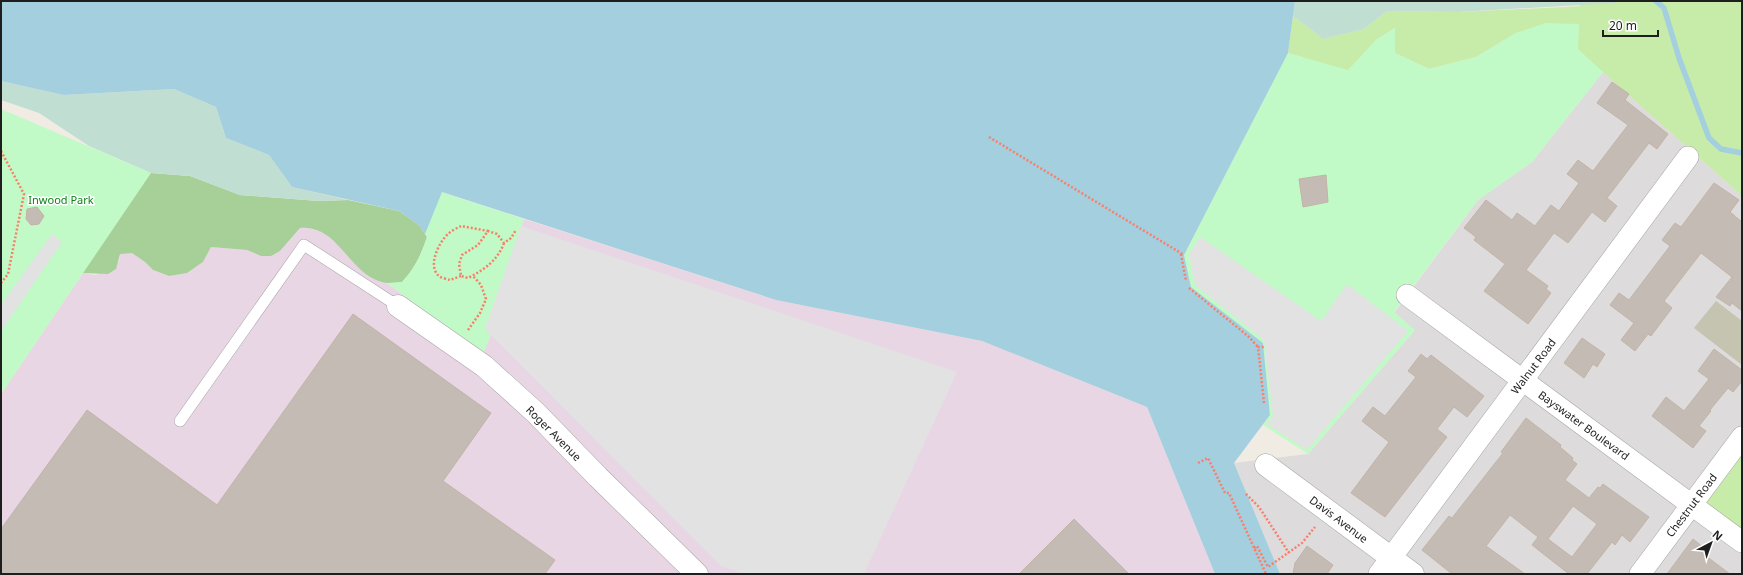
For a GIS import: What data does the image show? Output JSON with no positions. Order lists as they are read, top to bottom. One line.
{"streets":{"street":["Walnut Road","Bayswater Boulevard","Roger Avenue","Chestnut Road","Davis Avenue"]},"crossings":[["Walnut Road","Bayswater Boulevard"],["Walnut Road","Davis Avenue"],["Bayswater Boulevard","Chestnut Road"]],"parks":["Inwood Park"],"scale_bar":"20 m","north":"top right"}
